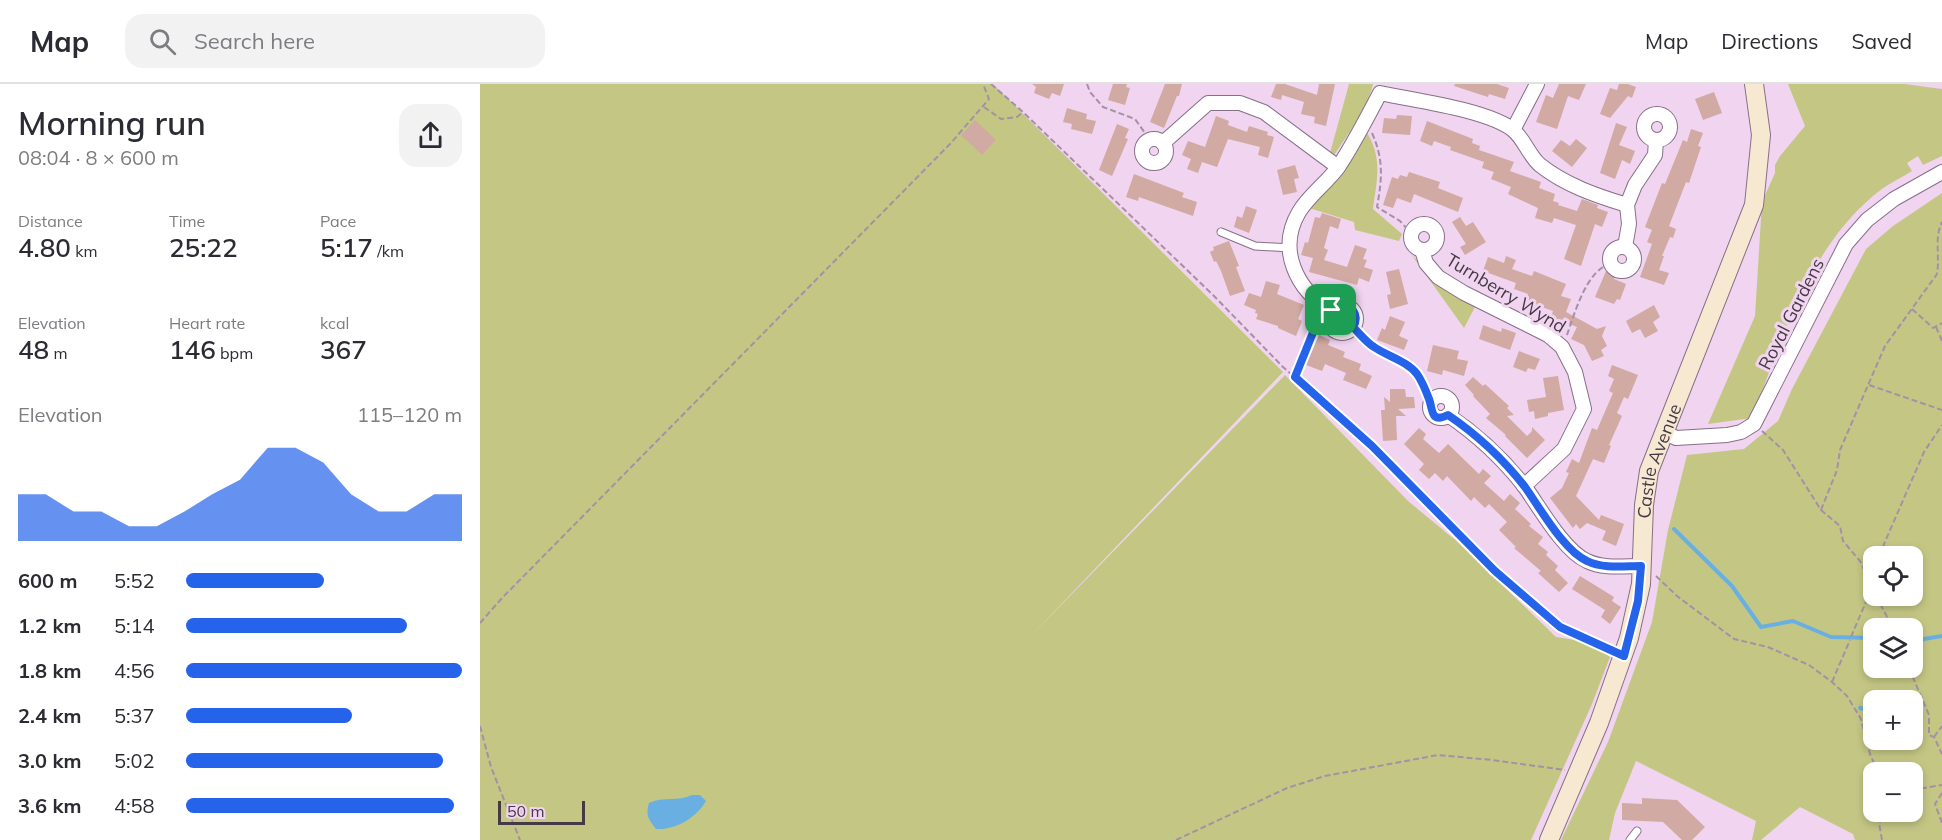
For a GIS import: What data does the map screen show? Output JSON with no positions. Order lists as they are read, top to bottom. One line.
{"streets":{"street":["Turnberry Wynd","Royal Gardens","Castle Avenue"]},"scale_bar":"50 m","page":{"header":"Map","search":"Search here","nav":["Map","Directions","Saved"],"heading":["Morning run","08:04 · 8 × 600 m"],"stats":[["Distance","4.80 km"],["Time","25:22"],["Pace","5:17 /km"],["Elevation","48 m"],["Heart rate","146 bpm"],["kcal","367"]],"chart":["Elevation","115–120 m"],"map_buttons":["+","−"],"list":[{"name":"600 m","note":"5:52"},{"name":"1.2 km","note":"5:14"},{"name":"1.8 km","note":"4:56"},{"name":"2.4 km","note":"5:37"},{"name":"3.0 km","note":"5:02"},{"name":"3.6 km","note":"4:58"}],"scale":"50 m"}}
